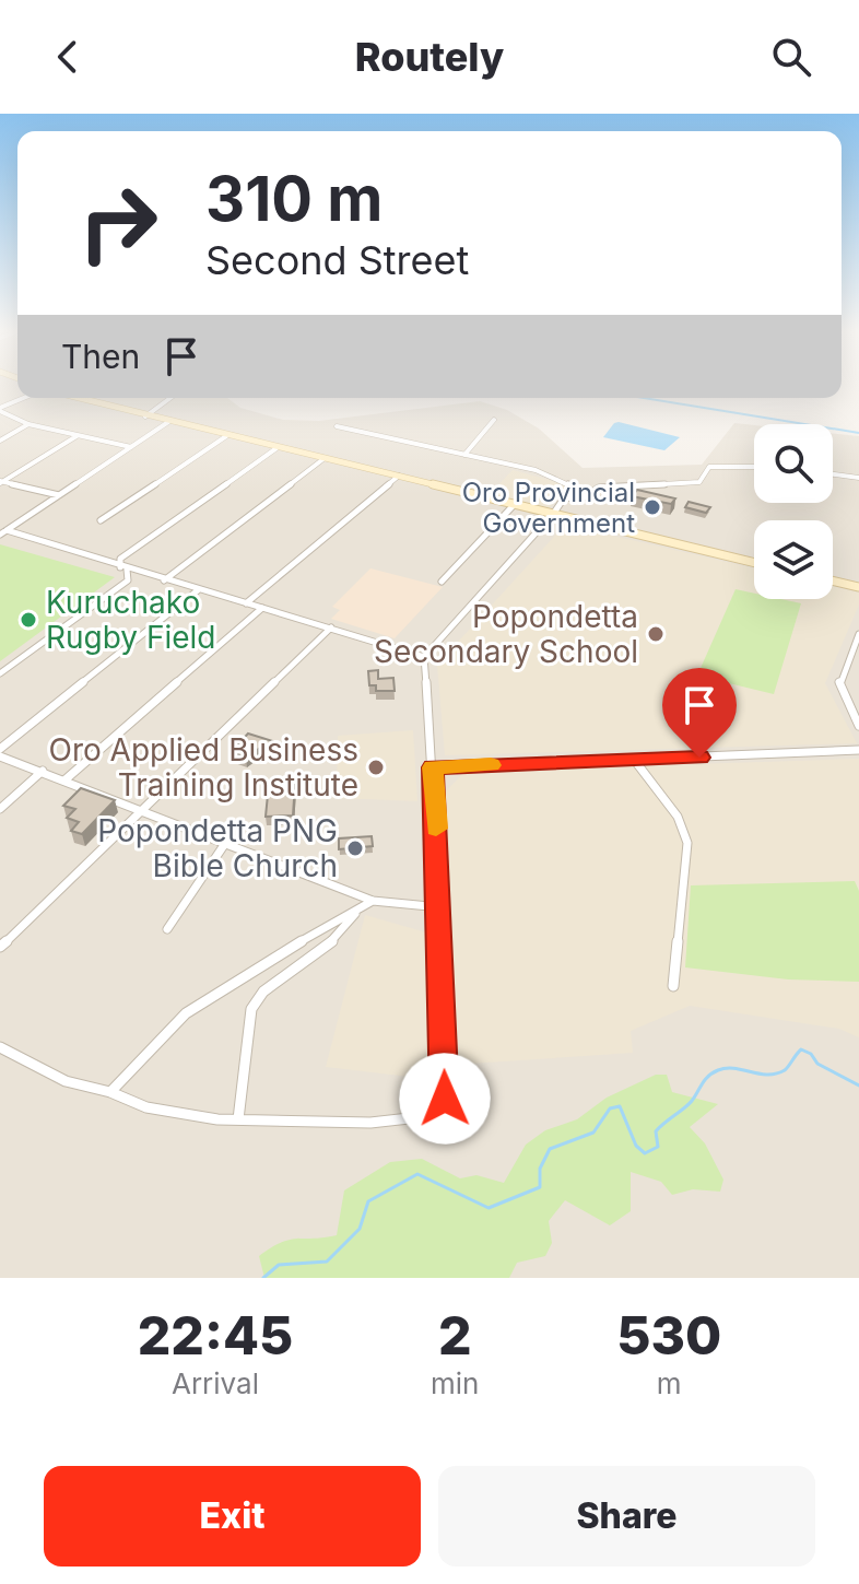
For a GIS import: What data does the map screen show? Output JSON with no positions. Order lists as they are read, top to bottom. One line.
{"places":["Oro Provincial Government","Kuruchako Rugby Field","Popondetta Secondary School","Oro Applied Business Training Institute","Popondetta PNG Bible Church"],"page":{"header":"Routely","turn":["310 m","Second Street"],"then":"Then","eta":["22:45","Arrival","2","min","530","m"],"buttons":["Exit","Share"]}}
